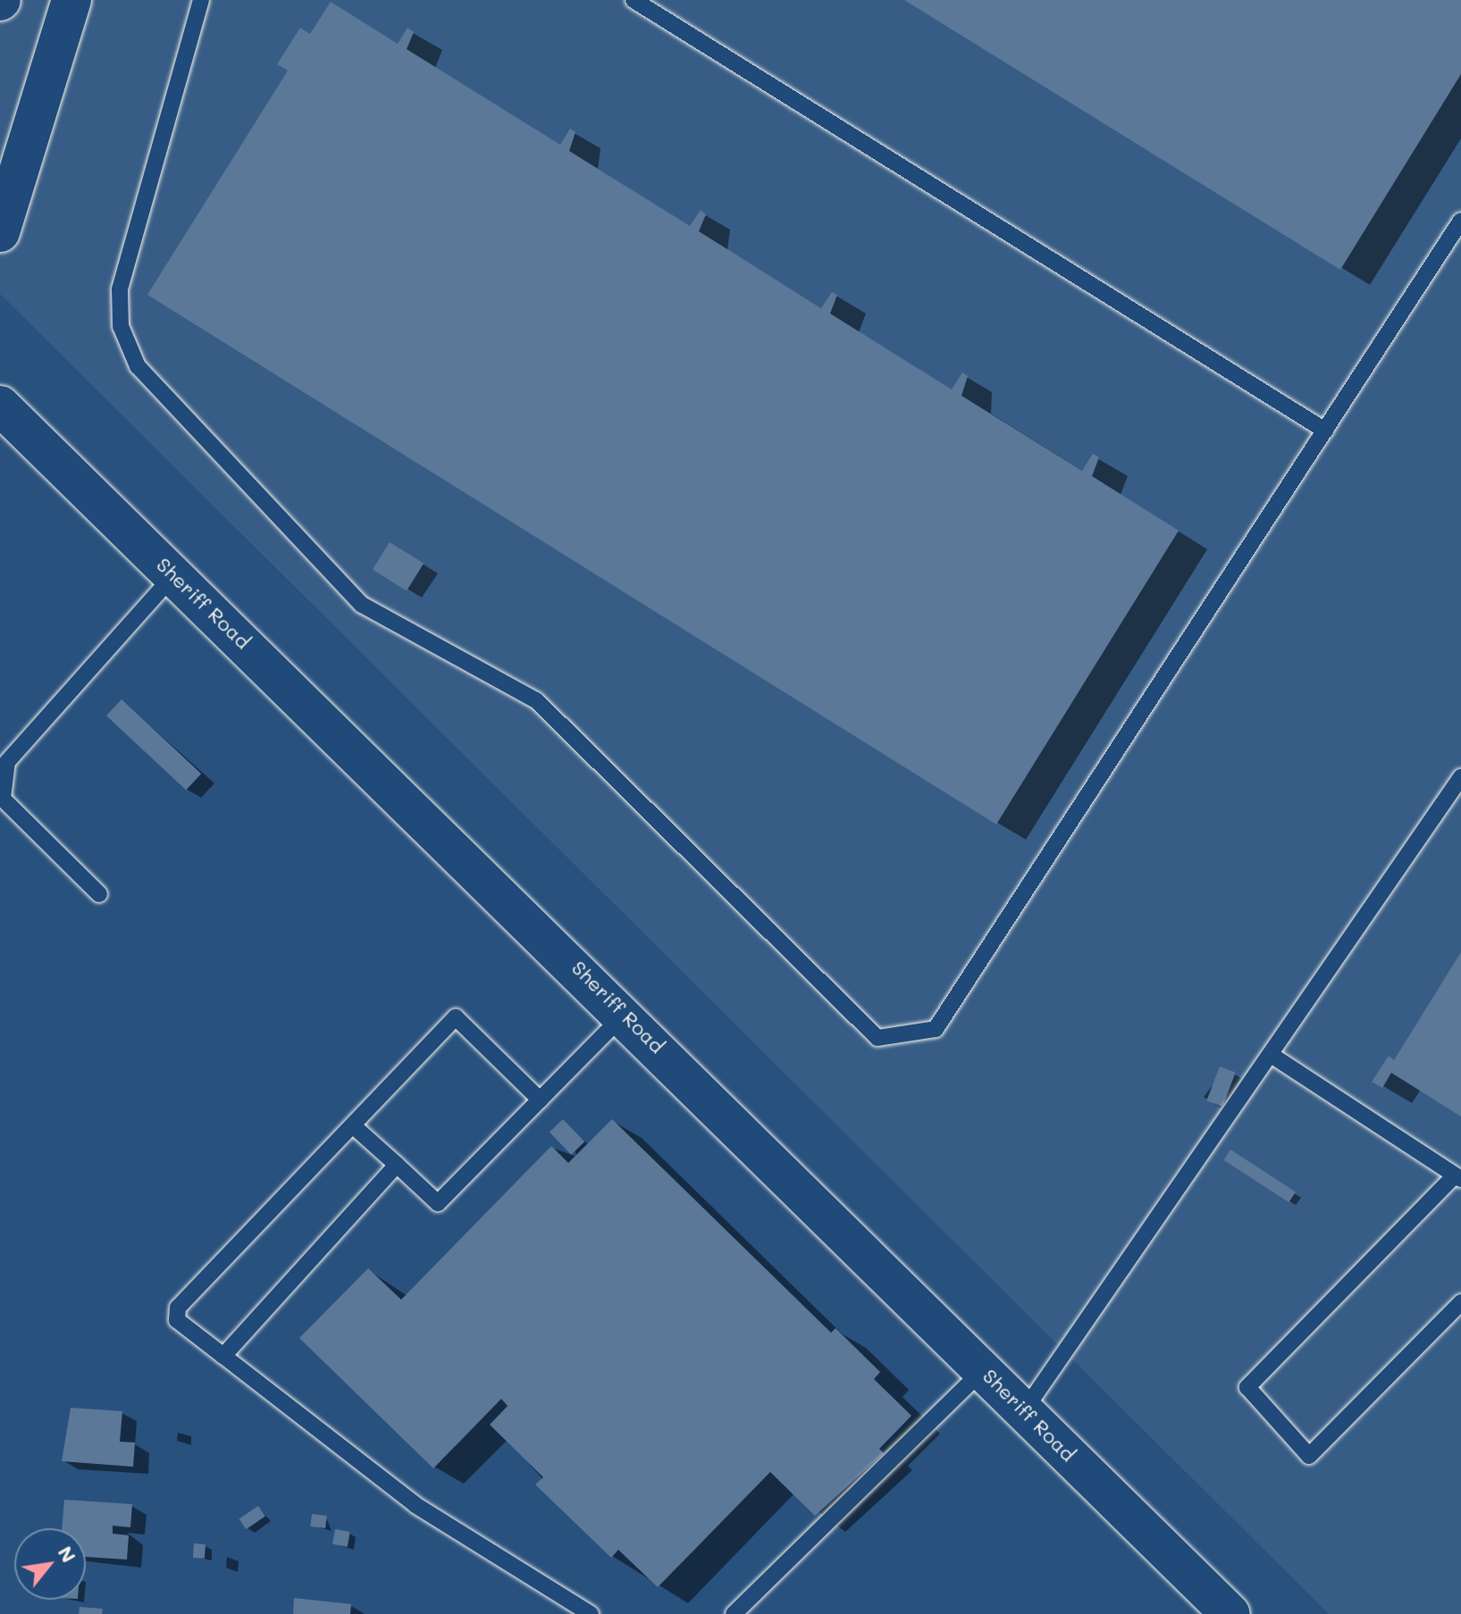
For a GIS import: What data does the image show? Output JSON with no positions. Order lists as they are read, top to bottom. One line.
{"streets":{"main road":["Sheriff Road"]},"north":"top right"}
